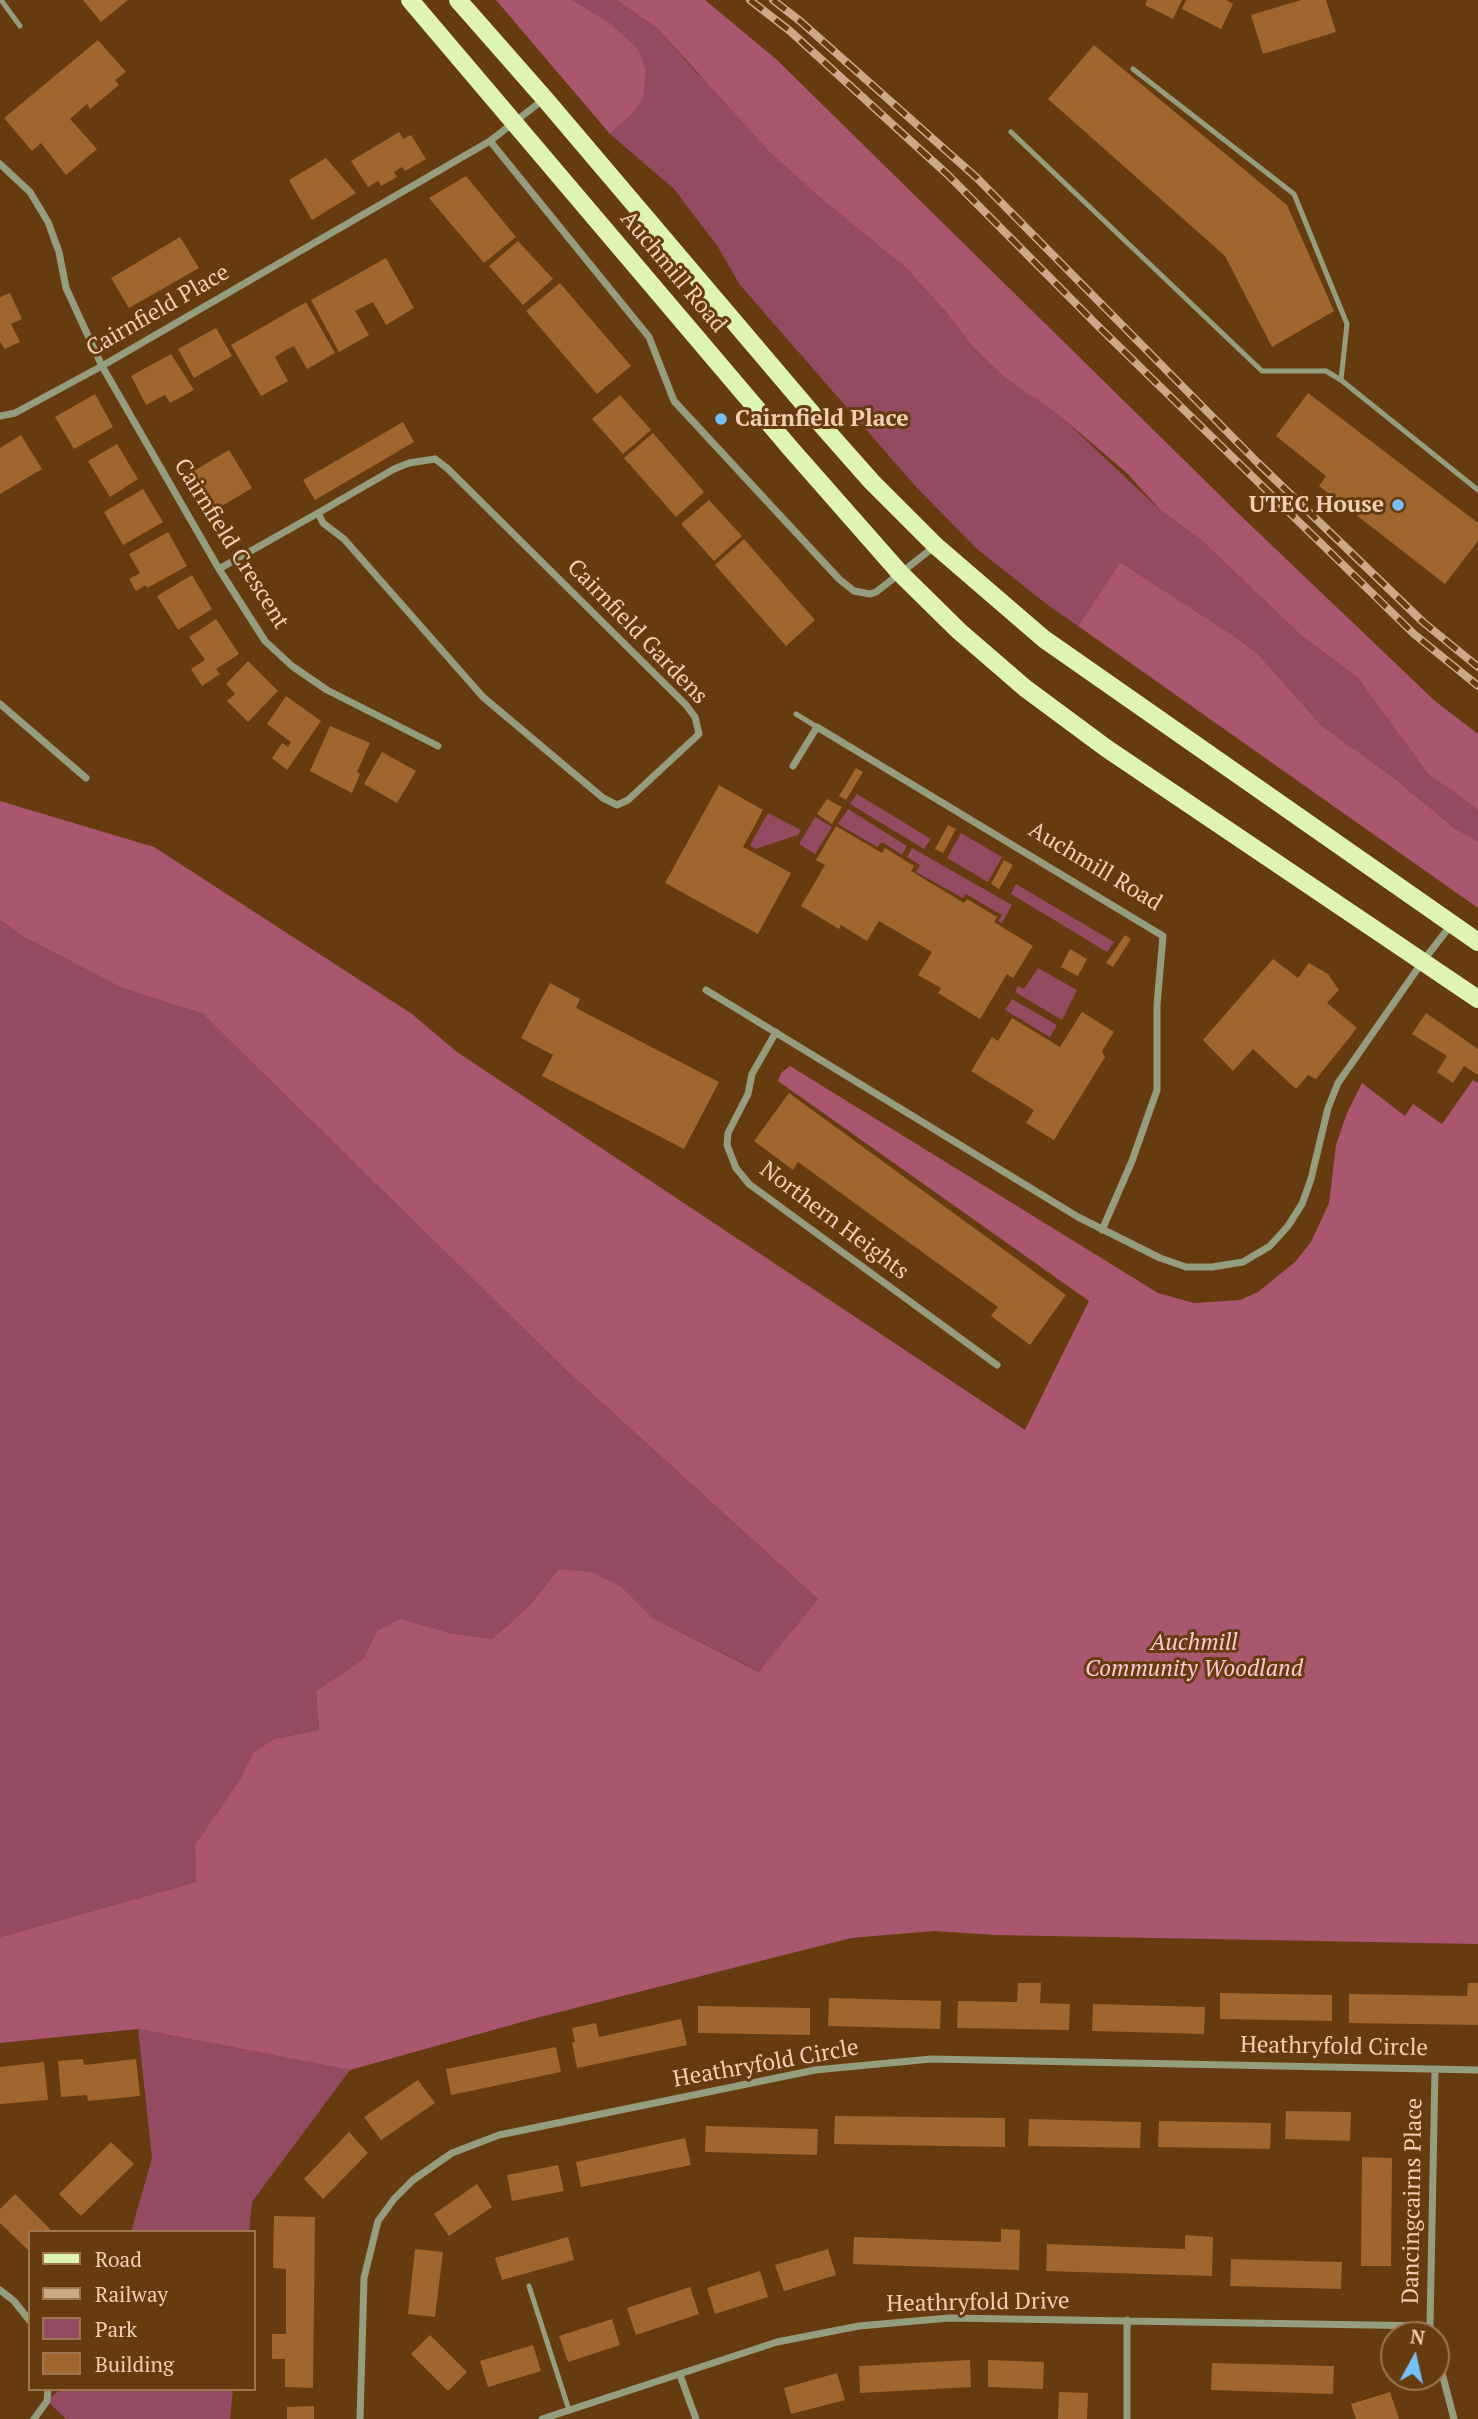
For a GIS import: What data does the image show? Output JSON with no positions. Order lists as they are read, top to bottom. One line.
{"streets":{"main road":["Auchmill Road"],"street":["Cairnfield Place","Cairnfield Crescent","Cairnfield Gardens","Northern Heights","Heathryfold Circle","Dancingcairns Place","Heathryfold Drive"]},"crossings":[["Auchmill Road","Cairnfield Place"],["Cairnfield Place","Cairnfield Crescent"],["Cairnfield Crescent","Cairnfield Gardens"],["Heathryfold Circle","Dancingcairns Place"]],"parks":["Auchmill Community Woodland"],"places":["Cairnfield Place","UTEC House"],"legend":["Road","Railway","Park","Building"],"north":"top"}
